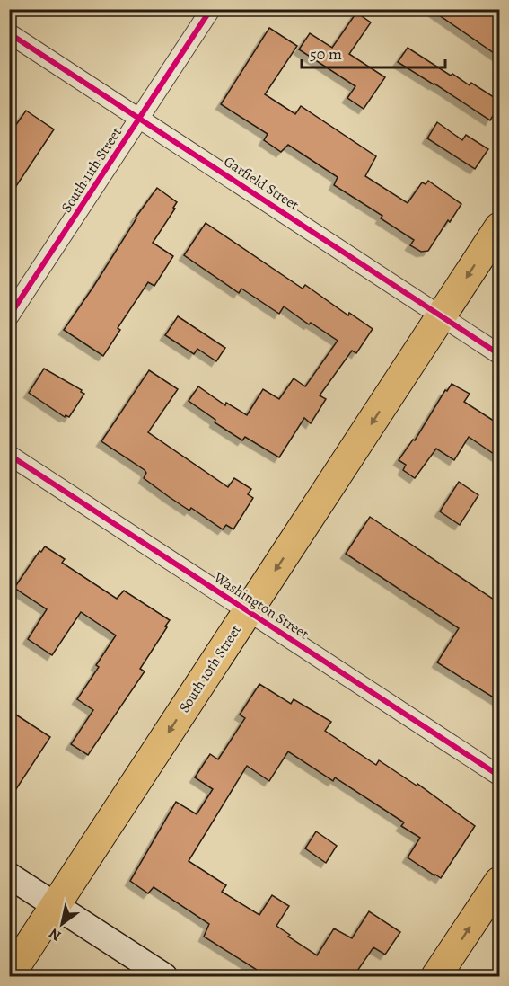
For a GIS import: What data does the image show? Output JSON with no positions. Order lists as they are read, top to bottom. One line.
{"streets":{"main road":["South 10th Street"],"street":["South 11th Street","Garfield Street","Washington Street"]},"crossings":[["South 11th Street","Garfield Street"],["Garfield Street","South 10th Street"],["Washington Street","South 10th Street"]],"one_way":["South 10th Street"],"scale_bar":"50 m","north":"bottom left"}
